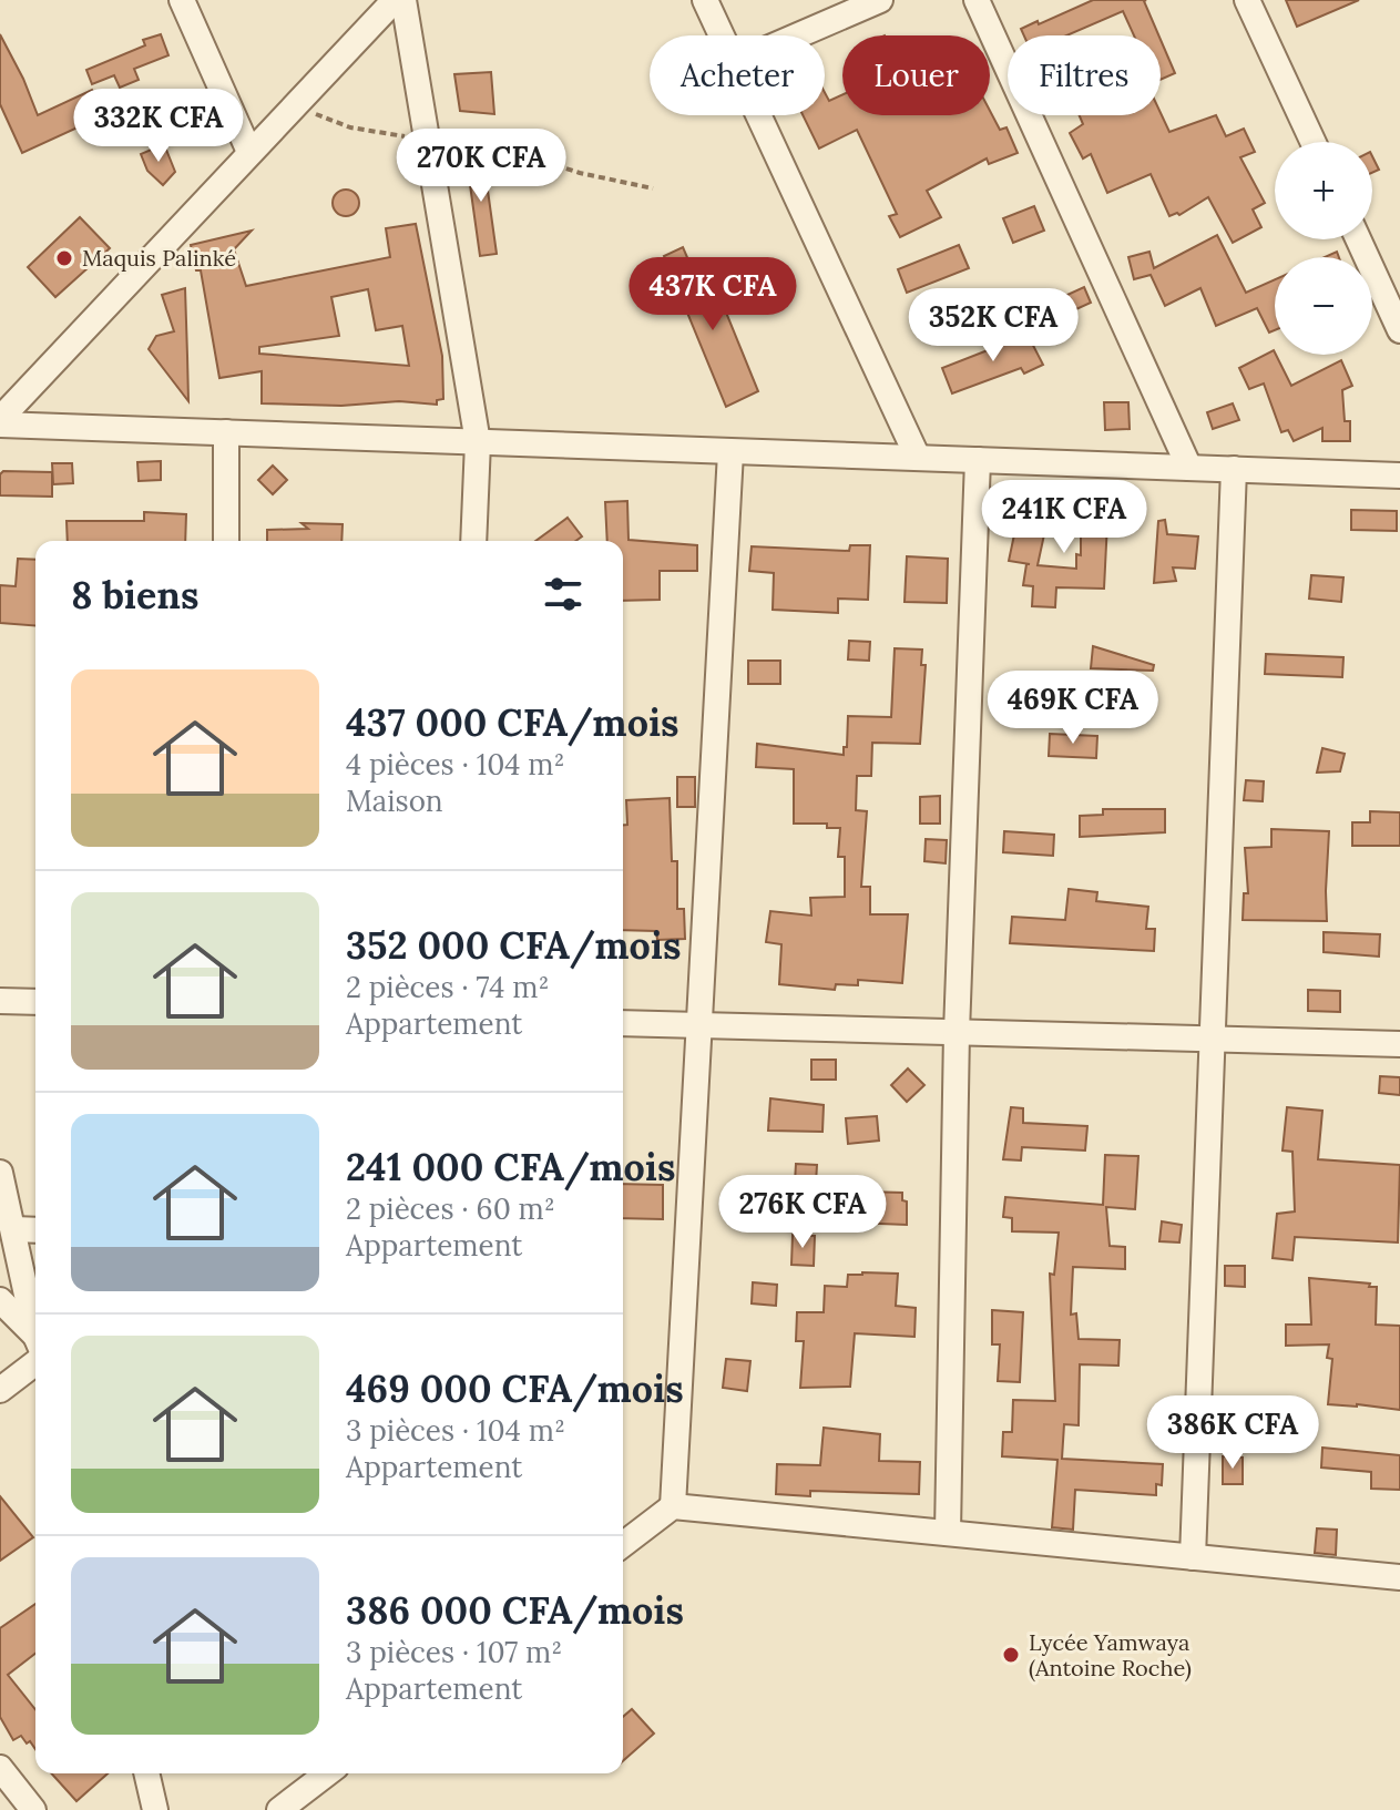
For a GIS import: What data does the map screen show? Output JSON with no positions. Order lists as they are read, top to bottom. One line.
{"places":["Maquis Palinké","Lycée Yamwaya (Antoine Roche)"],"page":{"chip":["Acheter","Louer","Filtres"],"price":["332K CFA","270K CFA","437K CFA","352K CFA","241K CFA","469K CFA","276K CFA","386K CFA"],"map_buttons":["+","−"],"heading":"8 biens","list":[{"name":"437 000 CFA/mois","note":"4 pièces · 104 m² · Maison"},{"name":"352 000 CFA/mois","note":"2 pièces · 74 m² · Appartement"},{"name":"241 000 CFA/mois","note":"2 pièces · 60 m² · Appartement"},{"name":"469 000 CFA/mois","note":"3 pièces · 104 m² · Appartement"},{"name":"386 000 CFA/mois","note":"3 pièces · 107 m² · Appartement"}]}}
